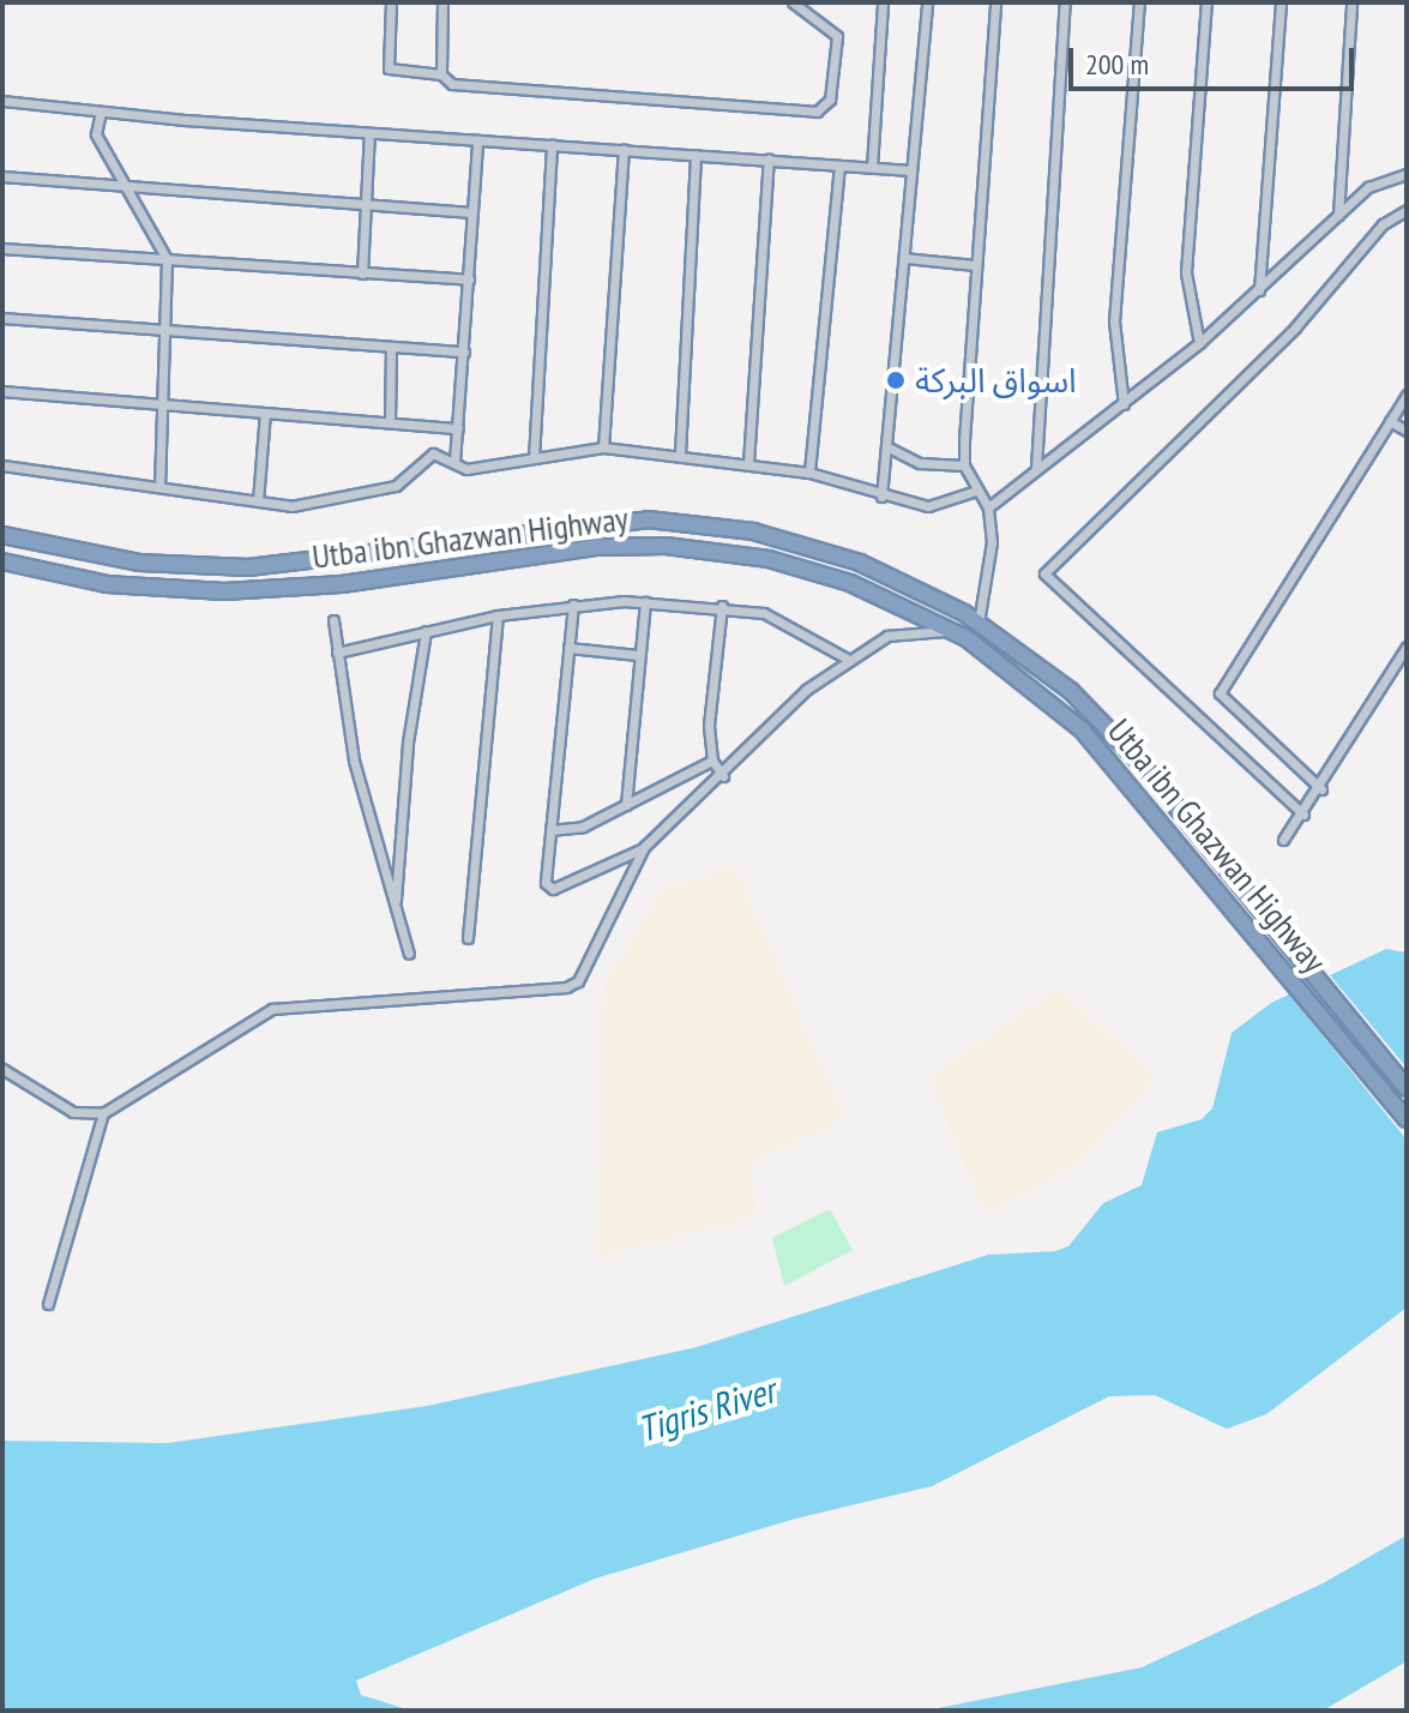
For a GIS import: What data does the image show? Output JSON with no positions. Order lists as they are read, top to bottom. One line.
{"streets":{"highway":["Utba ibn Ghazwan Highway"]},"water":["Tigris River"],"places":["اسواق البركة"],"scale_bar":"200 m"}
